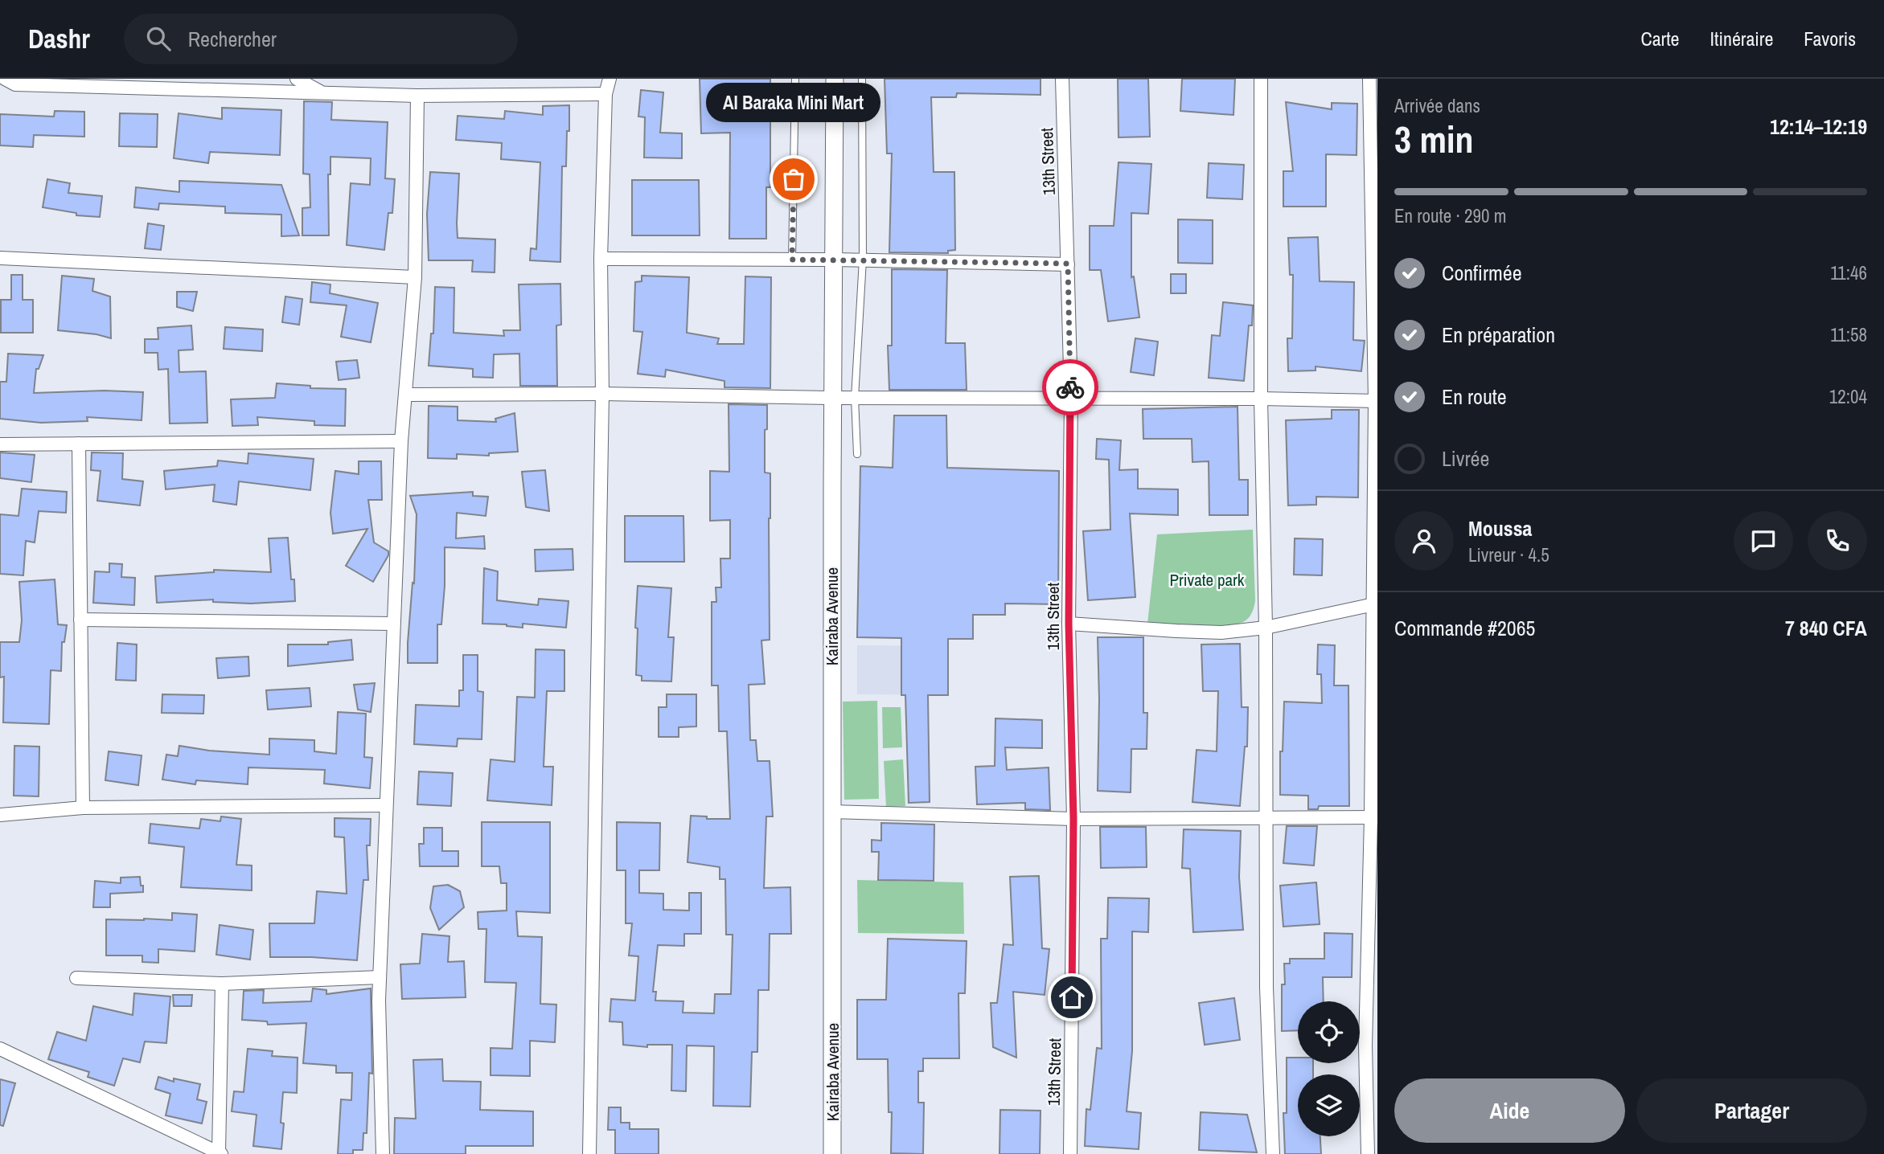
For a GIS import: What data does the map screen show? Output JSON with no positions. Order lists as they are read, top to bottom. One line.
{"streets":{"street":["13th Street","Kairaba Avenue"]},"parks":["Private park"],"places":["Al Baraka Mini Mart"],"page":{"header":"Dashr","search":"Rechercher","nav":["Carte","Itinéraire","Favoris"],"heading":["3 min","Arrivée dans","12:14–12:19"],"panel":["Moussa","Livreur · 4.5","Commande #2065","7 840 CFA"],"bubble":"Al Baraka Mini Mart","bar":"En route · 290 m","list":[["Confirmée","11:46"],["En préparation","11:58"],["En route","12:04"],"Livrée"],"buttons":["Aide","Partager"]}}
